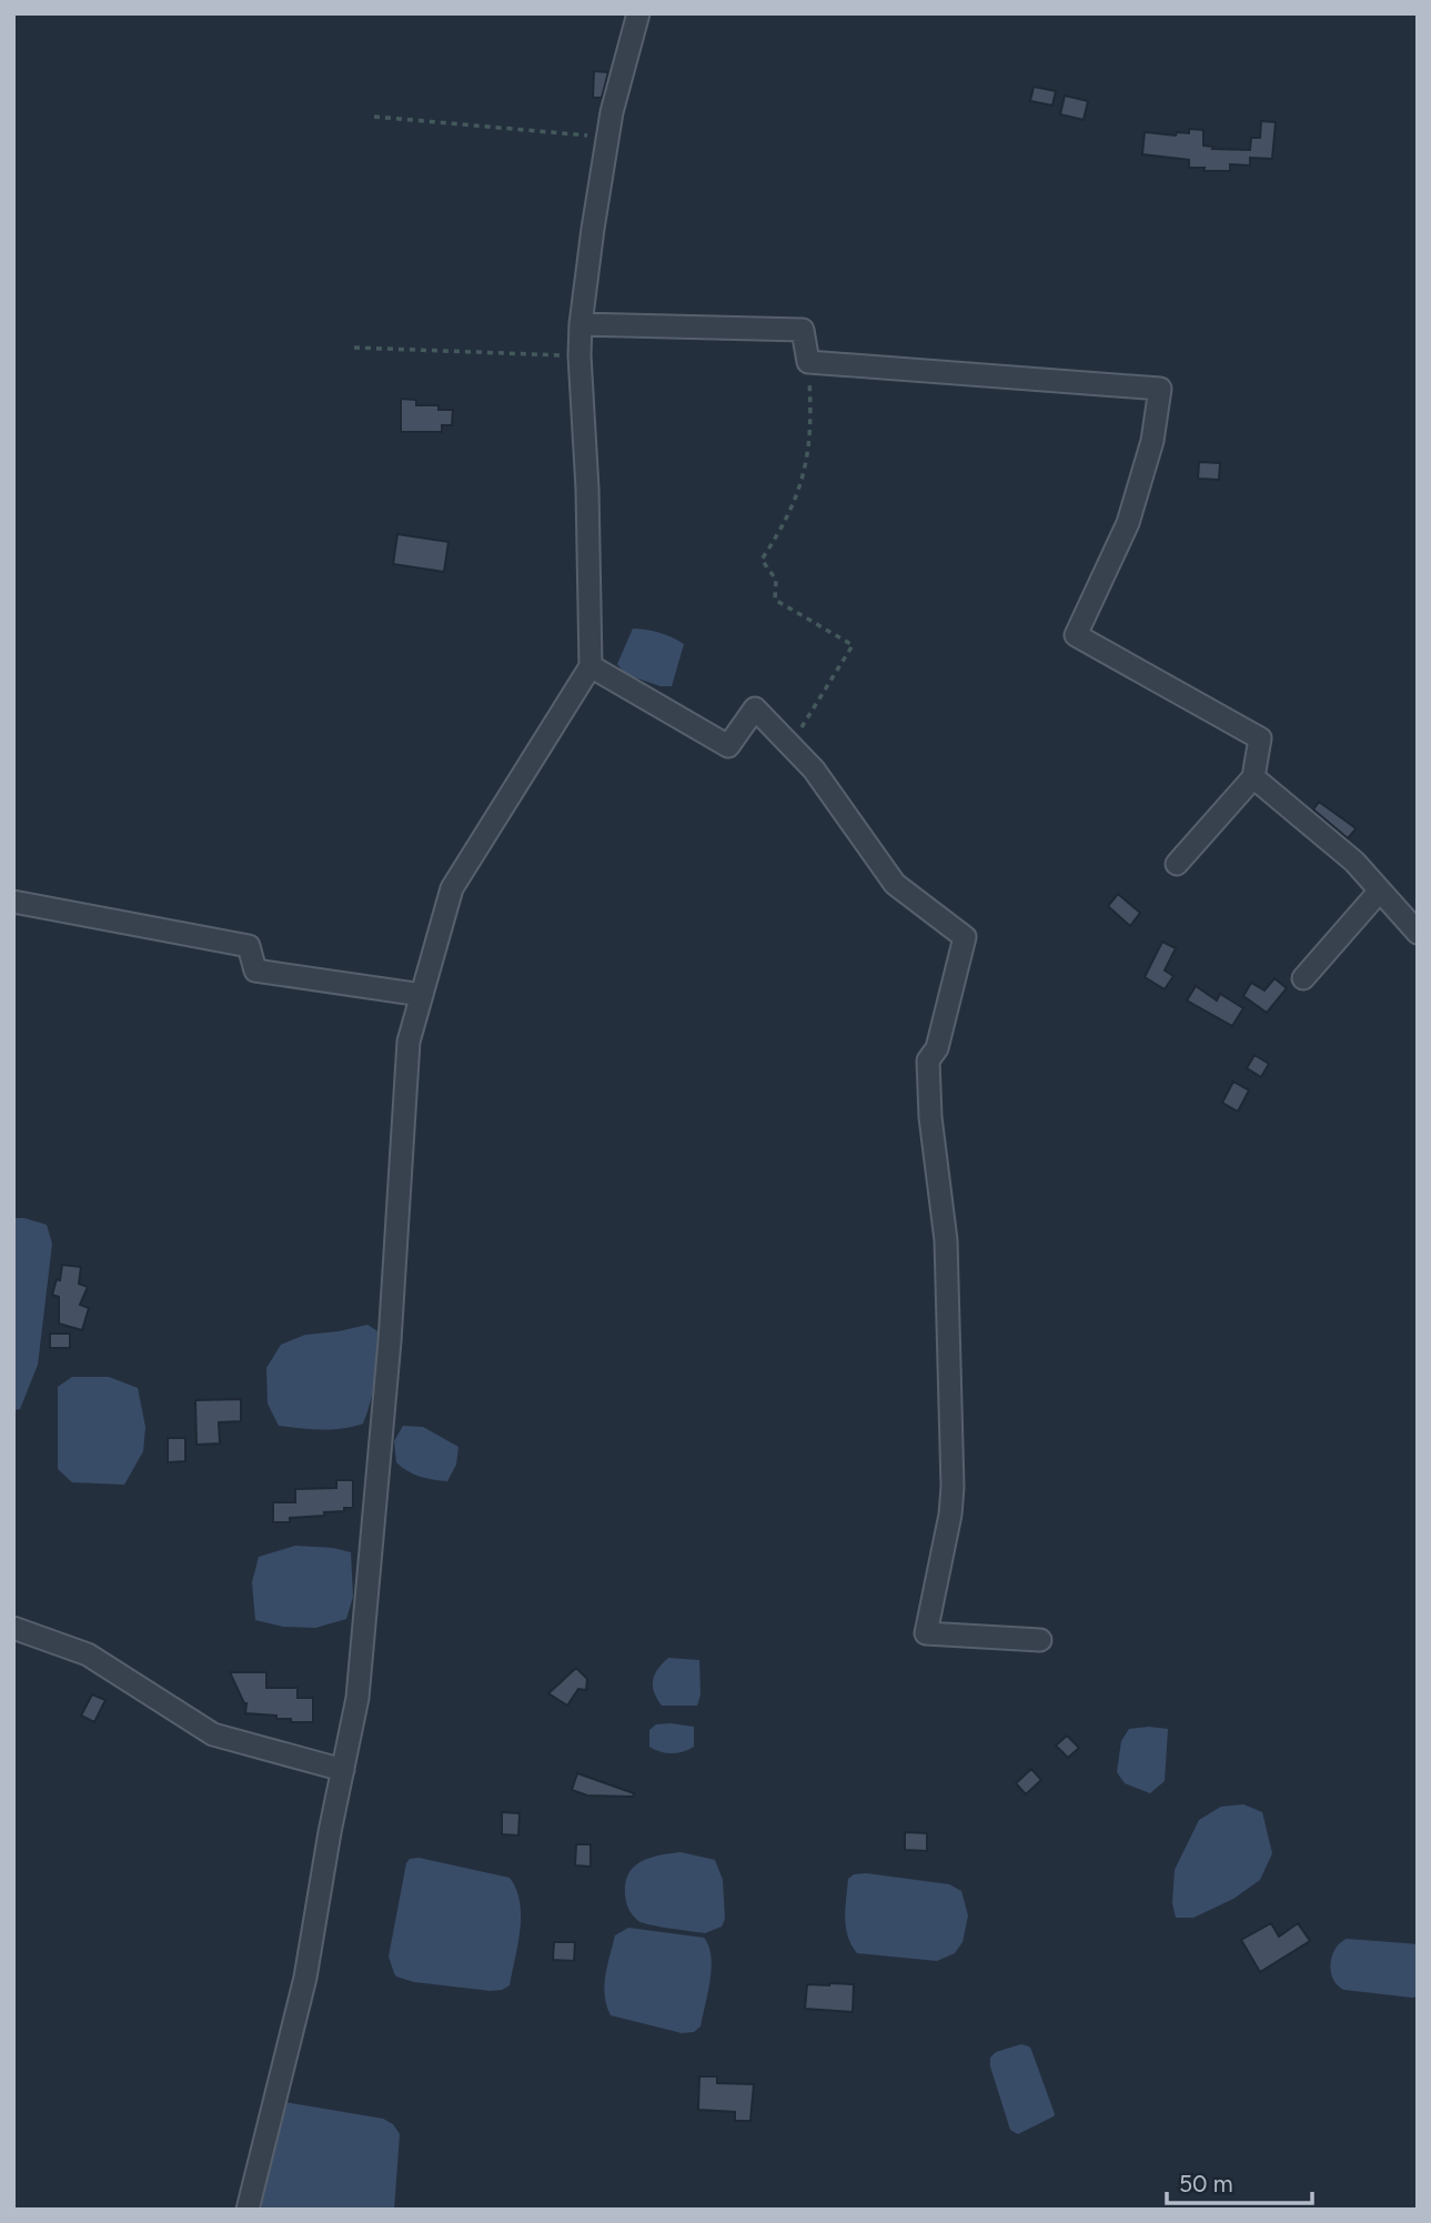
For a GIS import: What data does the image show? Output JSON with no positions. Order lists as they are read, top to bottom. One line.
{"scale_bar":"50 m"}
